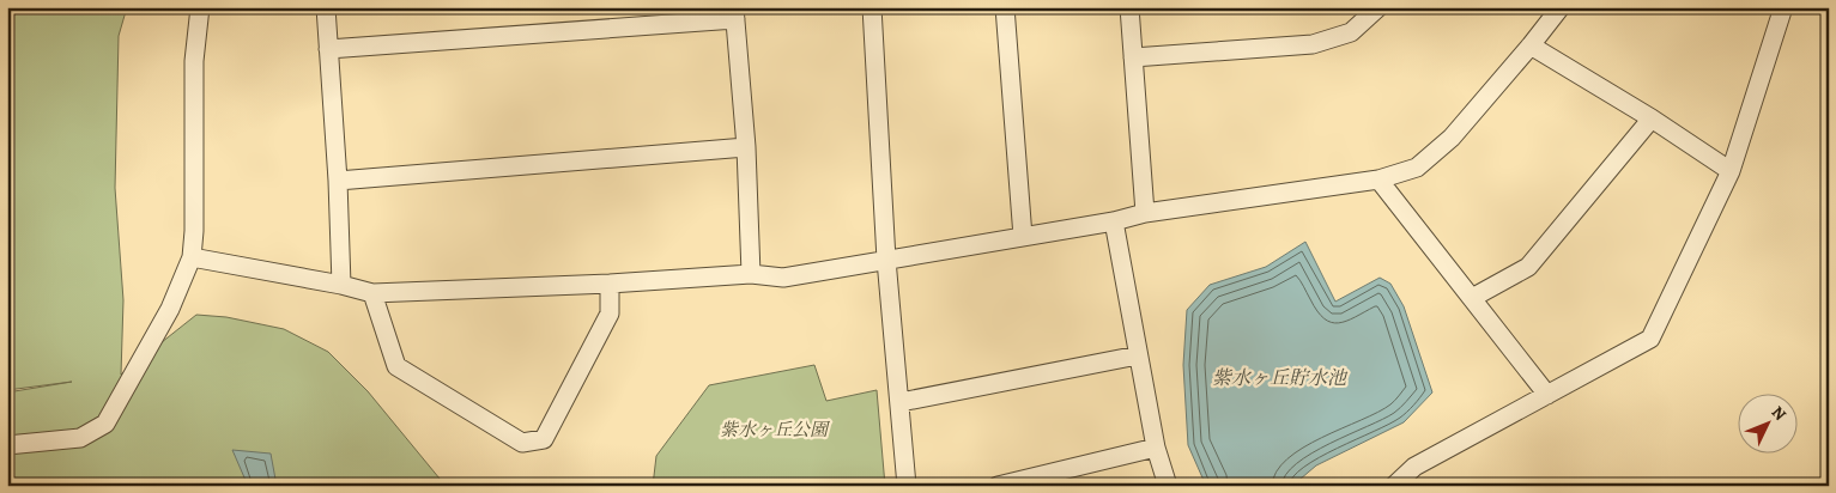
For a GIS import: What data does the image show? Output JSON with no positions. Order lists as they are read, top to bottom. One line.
{"water":["紫水ヶ丘貯水池"],"parks":["紫水ヶ丘公園"],"north":"top right"}
